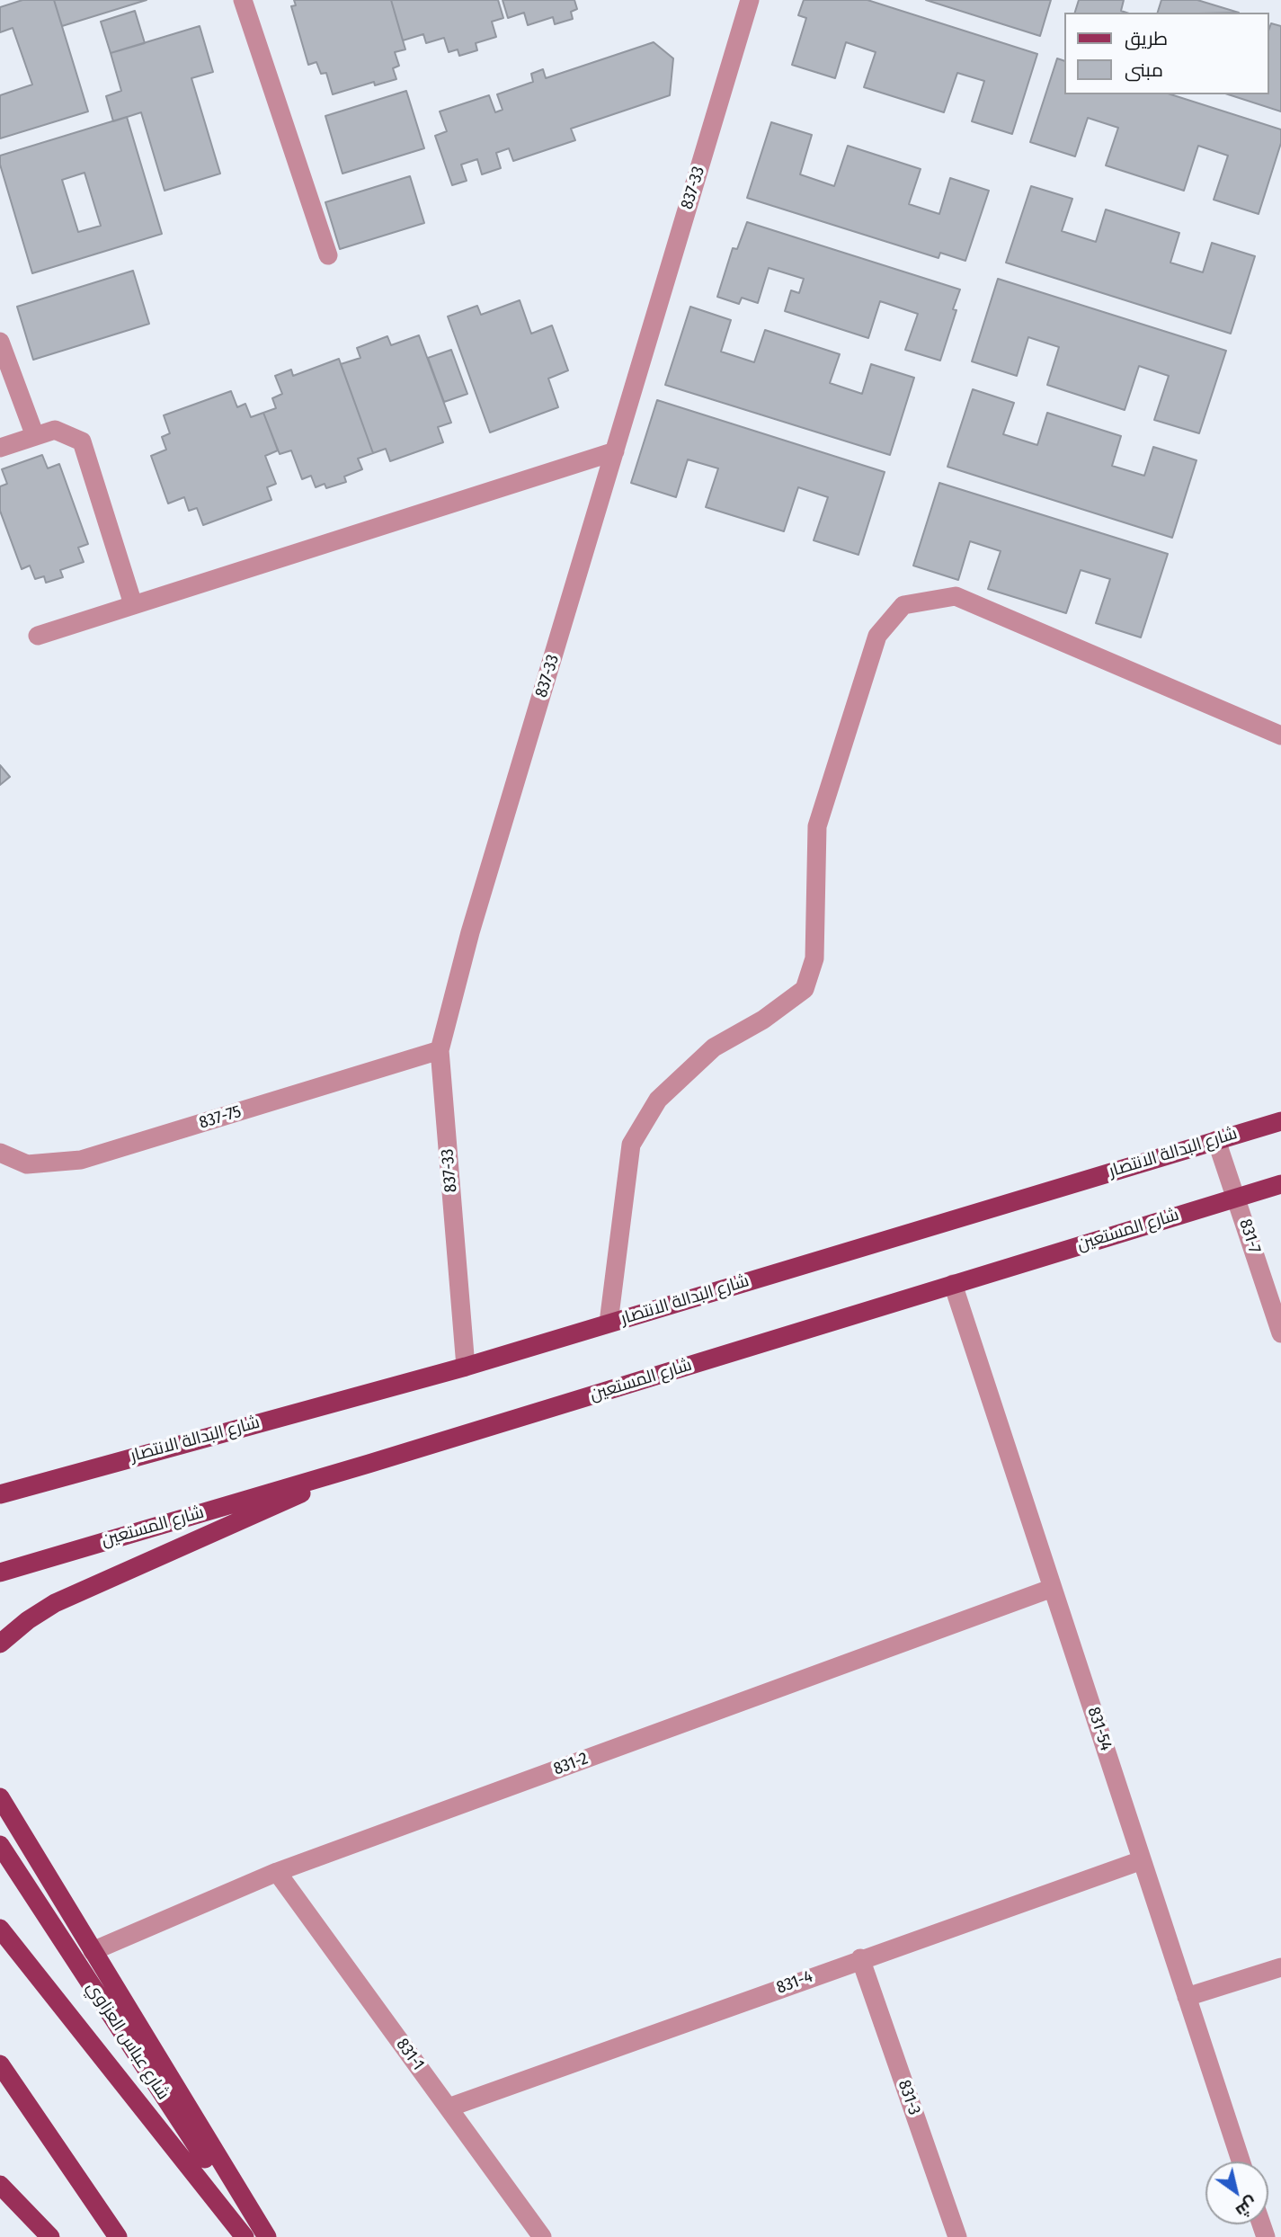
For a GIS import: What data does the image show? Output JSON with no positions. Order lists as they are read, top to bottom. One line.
{"streets":{"main road":["شارع البدالة الانتصار","شارع المستعين","شارع عباس العزاوي"],"street":["837-33","837-75","831-7","831-54","831-2","831-4","831-1","831-3"]},"crossings":[["837-33","837-75"],["837-33","شارع البدالة الانتصار"],["شارع البدالة الانتصار","831-7"],["شارع المستعين","831-7"],["شارع المستعين","831-54"],["831-54","831-2"],["831-54","831-4"],["831-2","831-1"],["831-4","831-1"],["831-4","831-3"]],"legend":["طريق","مبنى"],"north":"bottom right"}
